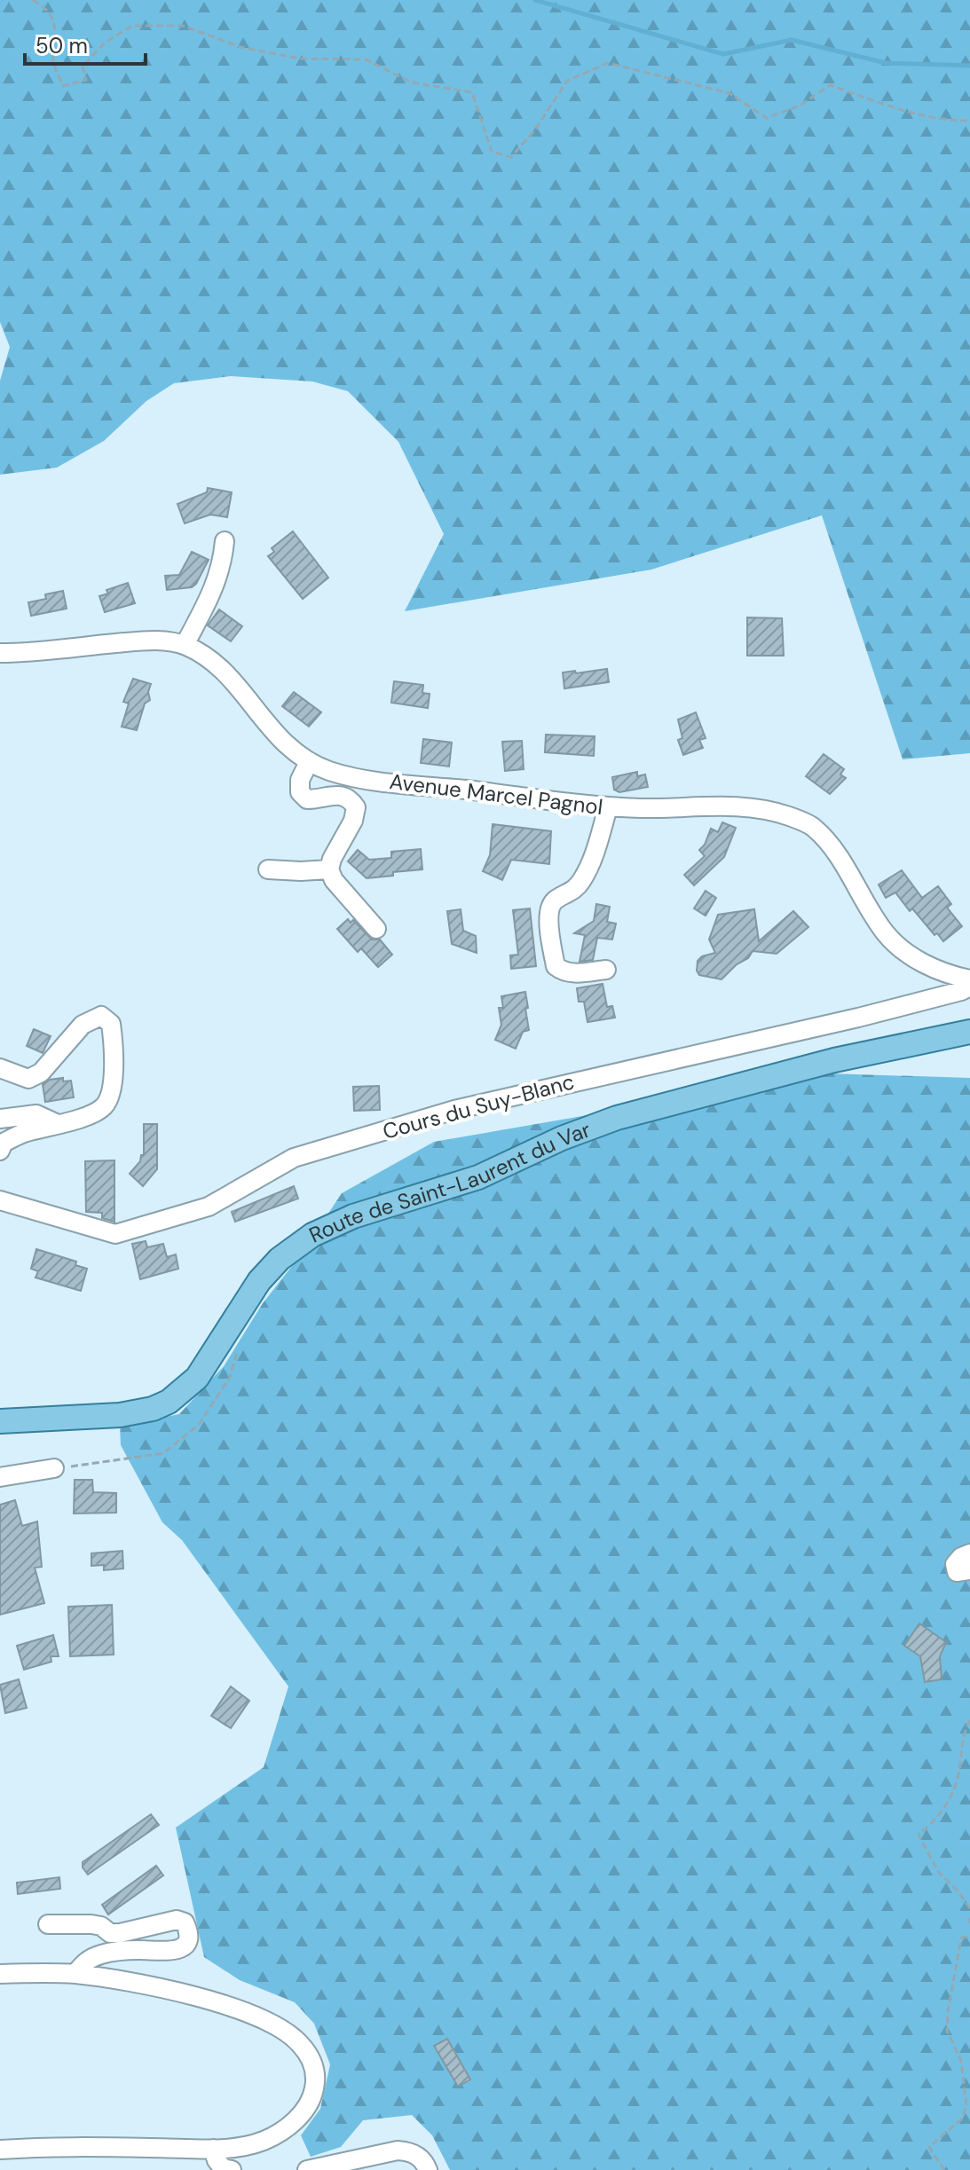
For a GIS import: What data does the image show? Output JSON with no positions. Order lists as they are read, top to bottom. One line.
{"streets":{"main road":["Route de Saint-Laurent du Var"],"street":["Avenue Marcel Pagnol","Cours du Suy-Blanc"]},"scale_bar":"50 m"}
